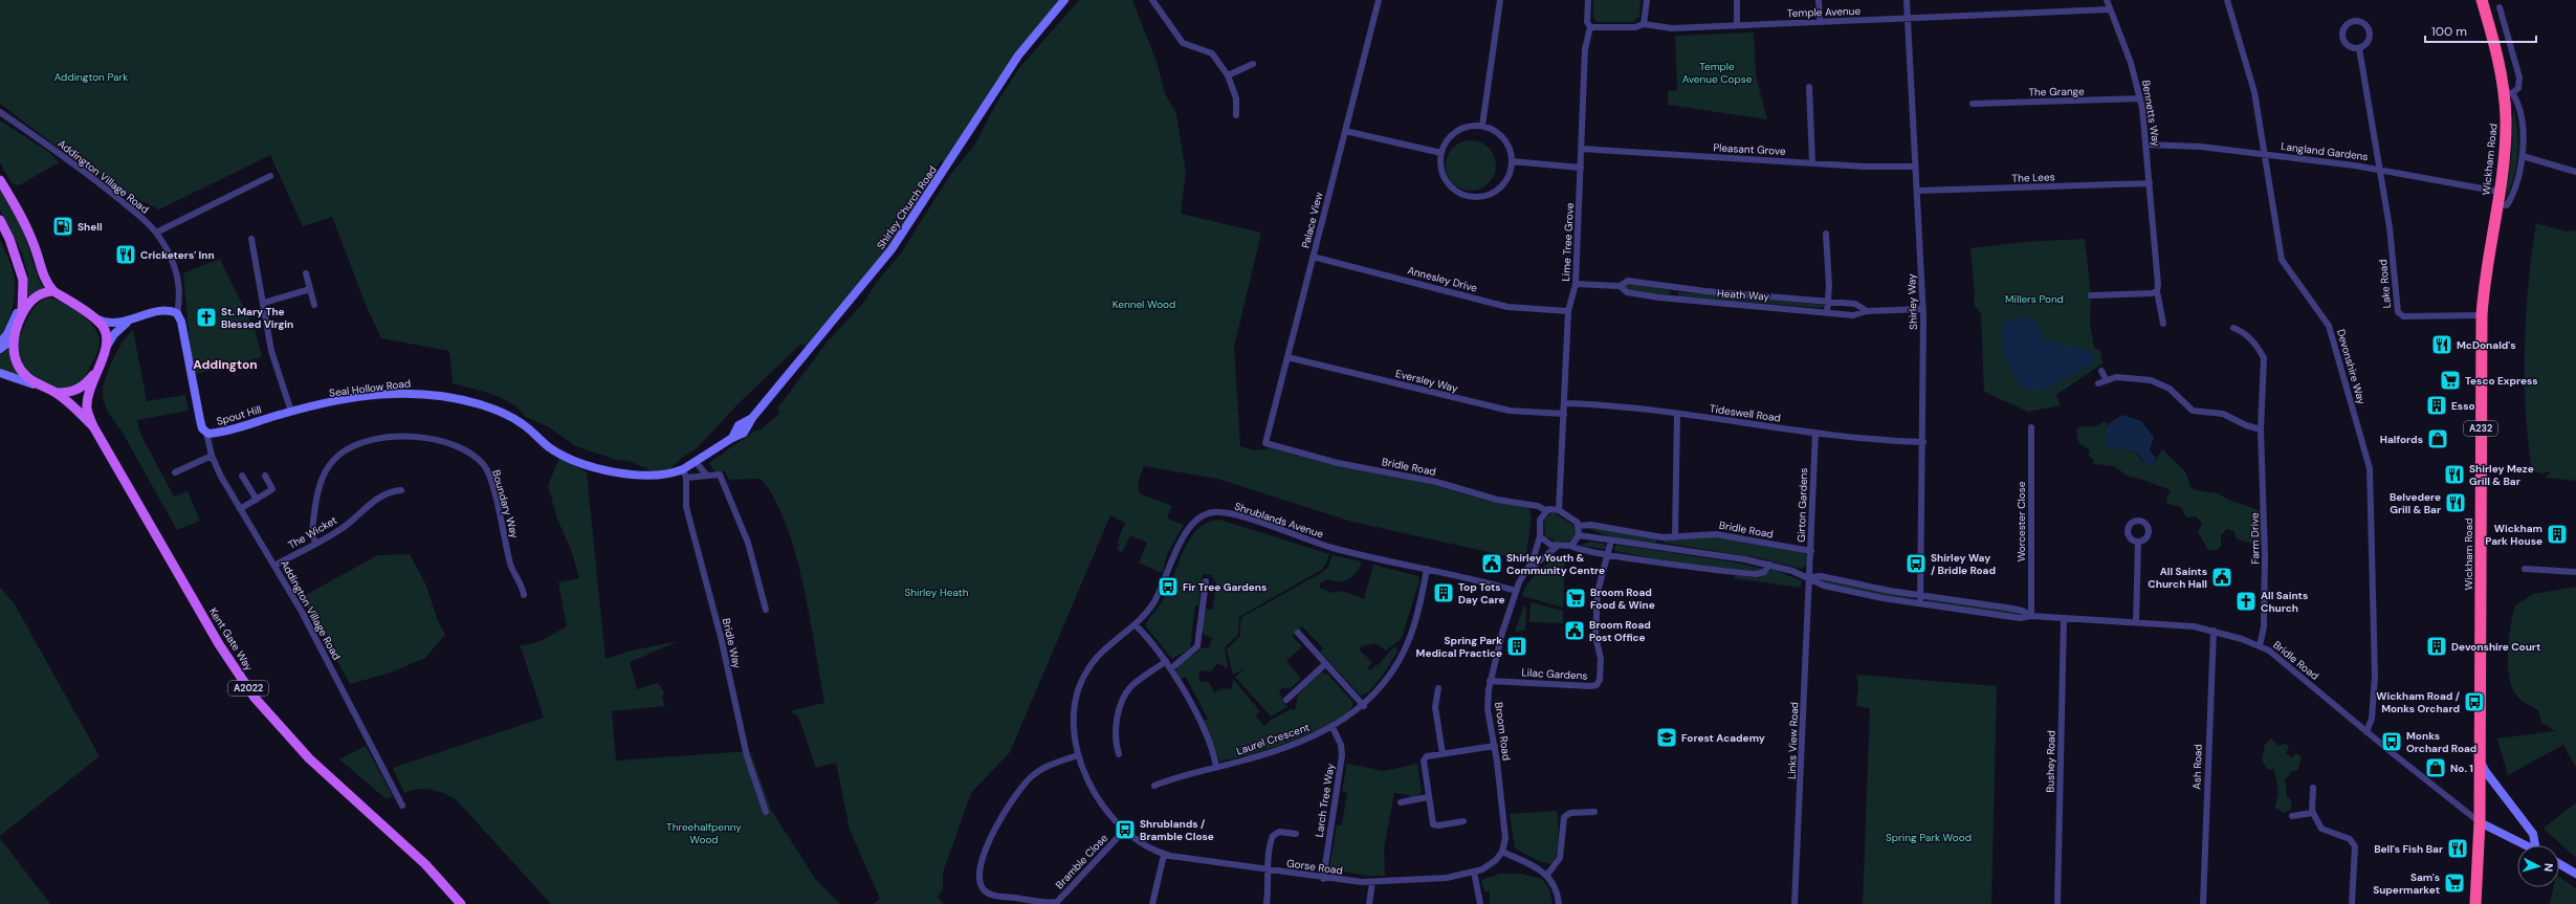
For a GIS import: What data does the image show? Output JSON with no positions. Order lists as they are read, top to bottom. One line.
{"streets":{"highway":["Wickham Road","A232"],"main road":["Kent Gate Way","A2022"],"street":["Temple Avenue","The Grange","Bennetts Way","Pleasant Grove","Langland Gardens","Addington Village Road","The Lees","Shirley Church Road","Palace View","Lime Tree Grove","Annesley Drive","Lake Road","Heath Way","Shirley Way","Devonshire Way","Eversley Way","Seal Hollow Road","Tideswell Road","Spout Hill","Bridle Road","Boundary Way","Girton Gardens","Shrublands Avenue","Worcester Close","The Wicket","Farm Drive","Bridle Way","Lilac Gardens","Broom Road","Laurel Crescent","Links View Road","Bushey Road","Ash Road","Larch Tree Way","Bramble Close","Gorse Road"]},"crossings":[["Temple Avenue","Bennetts Way"],["Temple Avenue","Lime Tree Grove"],["Temple Avenue","Shirley Way"],["The Grange","Bennetts Way"],["Bennetts Way","Langland Gardens"],["Bennetts Way","The Lees"],["Pleasant Grove","Lime Tree Grove"],["Pleasant Grove","Shirley Way"],["Langland Gardens","Wickham Road"],["Langland Gardens","Lake Road"],["Langland Gardens","Devonshire Way"],["Wickham Road","Lake Road"],["Wickham Road","Bridle Road"],["Addington Village Road","Spout Hill"],["Addington Village Road","The Wicket"],["The Lees","Shirley Way"],["Shirley Church Road","Seal Hollow Road"],["Shirley Church Road","Bridle Way"],["Palace View","Annesley Drive"],["Palace View","Eversley Way"],["Palace View","Bridle Road"],["Lime Tree Grove","Annesley Drive"],["Lime Tree Grove","Heath Way"],["Lime Tree Grove","Eversley Way"],["Lime Tree Grove","Tideswell Road"],["Lime Tree Grove","Bridle Road"],["Lime Tree Grove","Broom Road"],["Heath Way","Shirley Way"],["Shirley Way","Tideswell Road"],["Shirley Way","Bridle Road"],["Devonshire Way","Bridle Road"],["Seal Hollow Road","Spout Hill"],["Seal Hollow Road","Bridle Way"],["Tideswell Road","Girton Gardens"],["Bridle Road","Girton Gardens"],["Bridle Road","Worcester Close"],["Bridle Road","Farm Drive"],["Bridle Road","Lilac Gardens"],["Bridle Road","Broom Road"],["Bridle Road","Links View Road"],["Bridle Road","Bushey Road"],["Bridle Road","Ash Road"],["Boundary Way","The Wicket"],["Girton Gardens","Links View Road"],["Shrublands Avenue","Broom Road"],["Shrublands Avenue","Laurel Crescent"],["Shrublands Avenue","Bramble Close"],["Shrublands Avenue","Gorse Road"],["Lilac Gardens","Broom Road"],["Broom Road","Gorse Road"],["Laurel Crescent","Larch Tree Way"],["Larch Tree Way","Gorse Road"],["Bramble Close","Gorse Road"]],"districts":["Addington"],"parks":["Temple Avenue Copse","Addington Park","Millers Pond","Kennel Wood","Shirley Heath","Threehalfpenny Wood","Spring Park Wood"],"places":{"fuel station":["Shell"],"restaurant":["Cricketers' Inn","McDonald's","Shirley Meze Grill & Bar","Belvedere Grill & Bar","Bell's Fish Bar"],"church":["St. Mary The Blessed Virgin","All Saints Church"],"supermarket":["Tesco Express","Broom Road Food & Wine","Sam's Supermarket"],"building":["Esso","Wickham Park House","Top Tots Day Care","Spring Park Medical Practice","Devonshire Court"],"shop":["Halfords","No. 1"],"public building":["Shirley Youth & Community Centre","All Saints Church Hall","Broom Road Post Office"],"bus stop":["Shirley Way / Bridle Road","Fir Tree Gardens","Wickham Road / Monks Orchard","Monks Orchard Road","Shrublands / Bramble Close"],"school or university":["Forest Academy"]},"scale_bar":"100 m","north":"right"}
